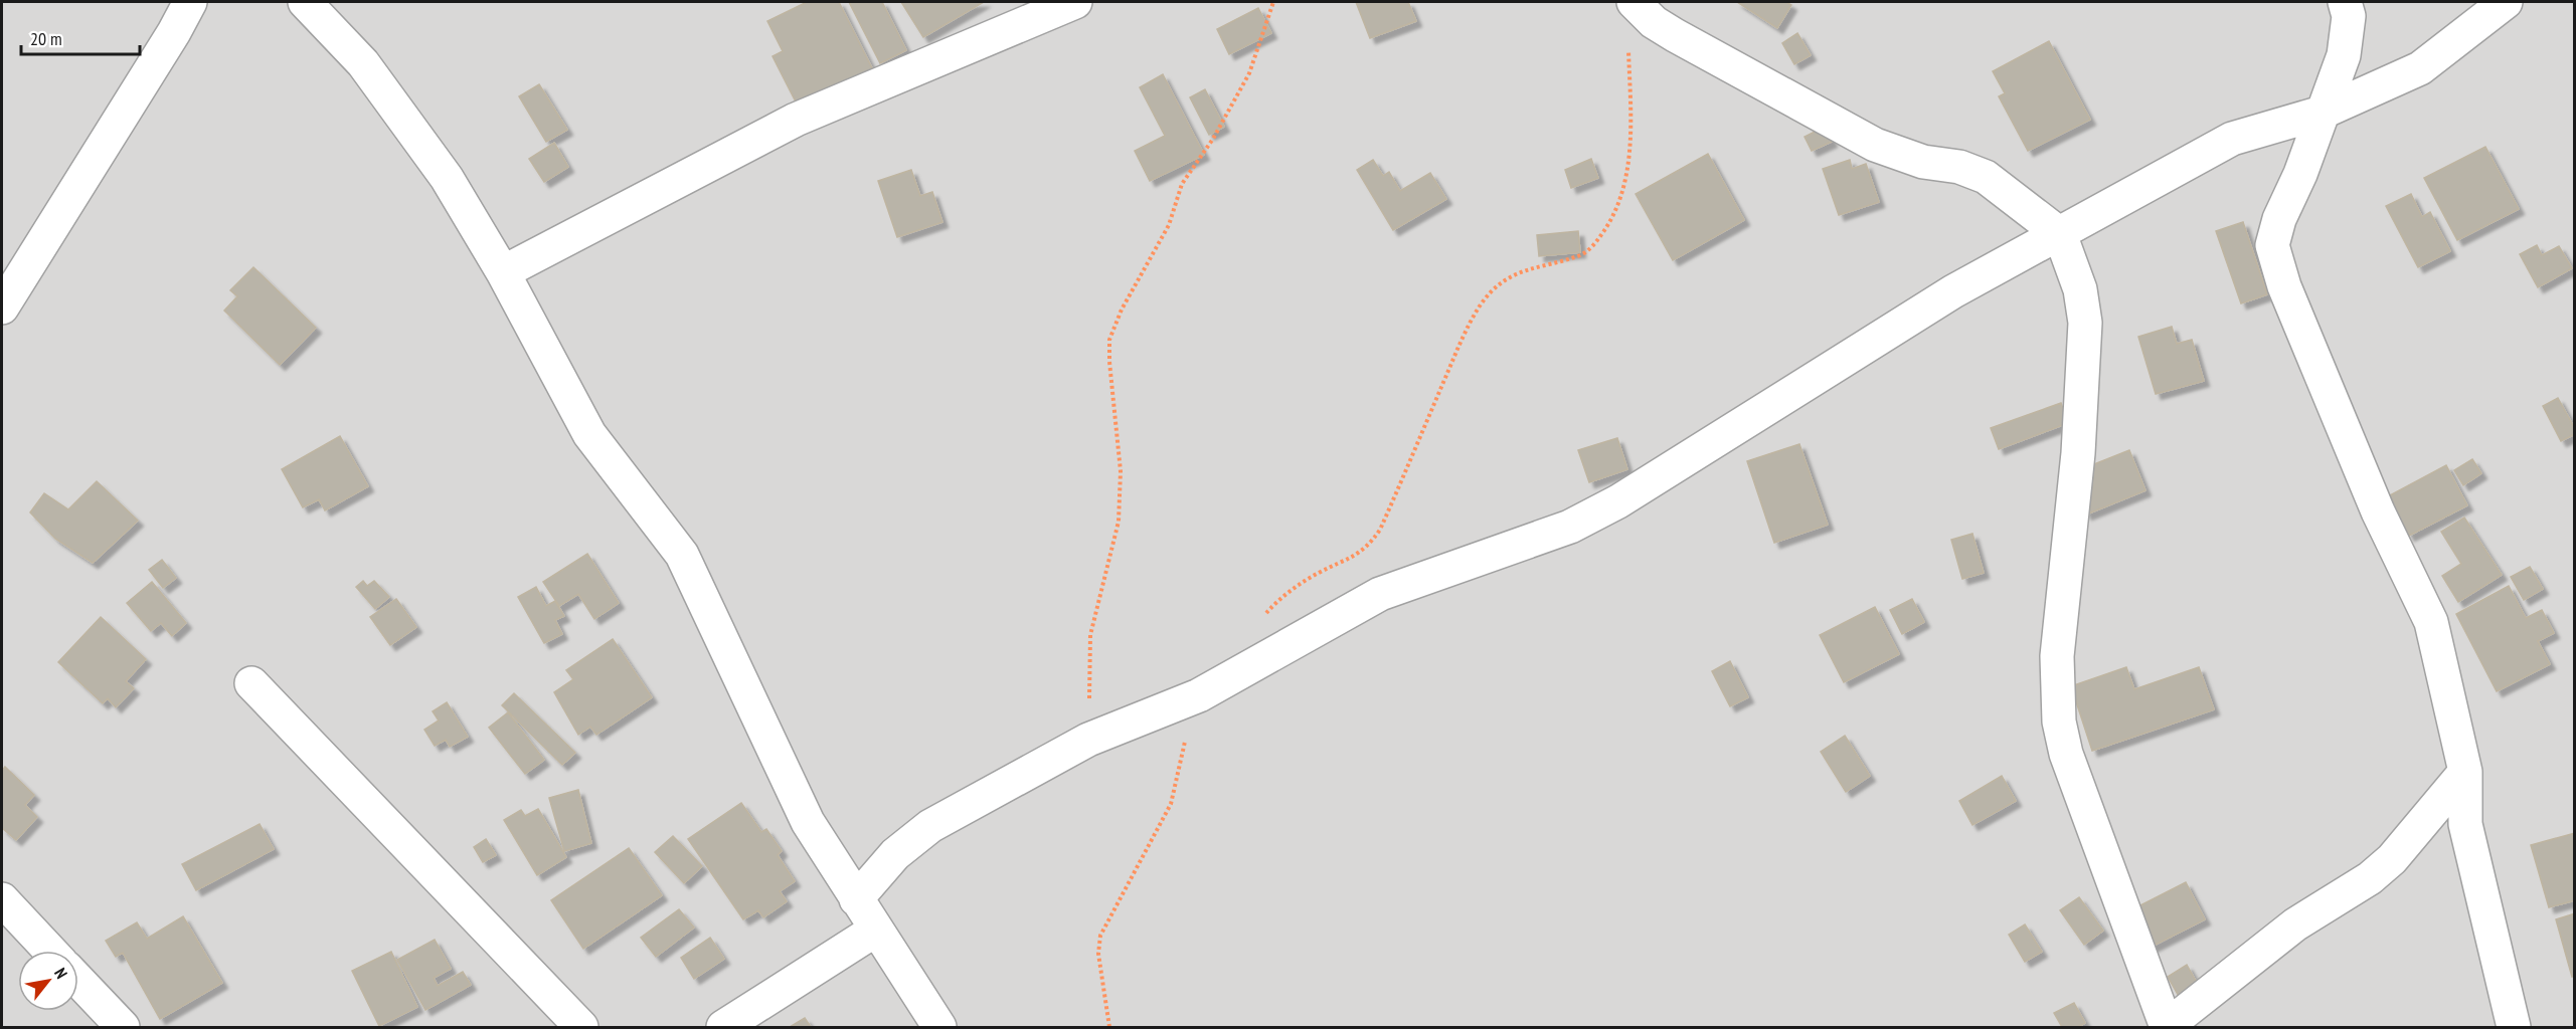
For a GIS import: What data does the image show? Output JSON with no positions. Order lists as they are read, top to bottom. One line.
{"scale_bar":"20 m","north":"top right"}
